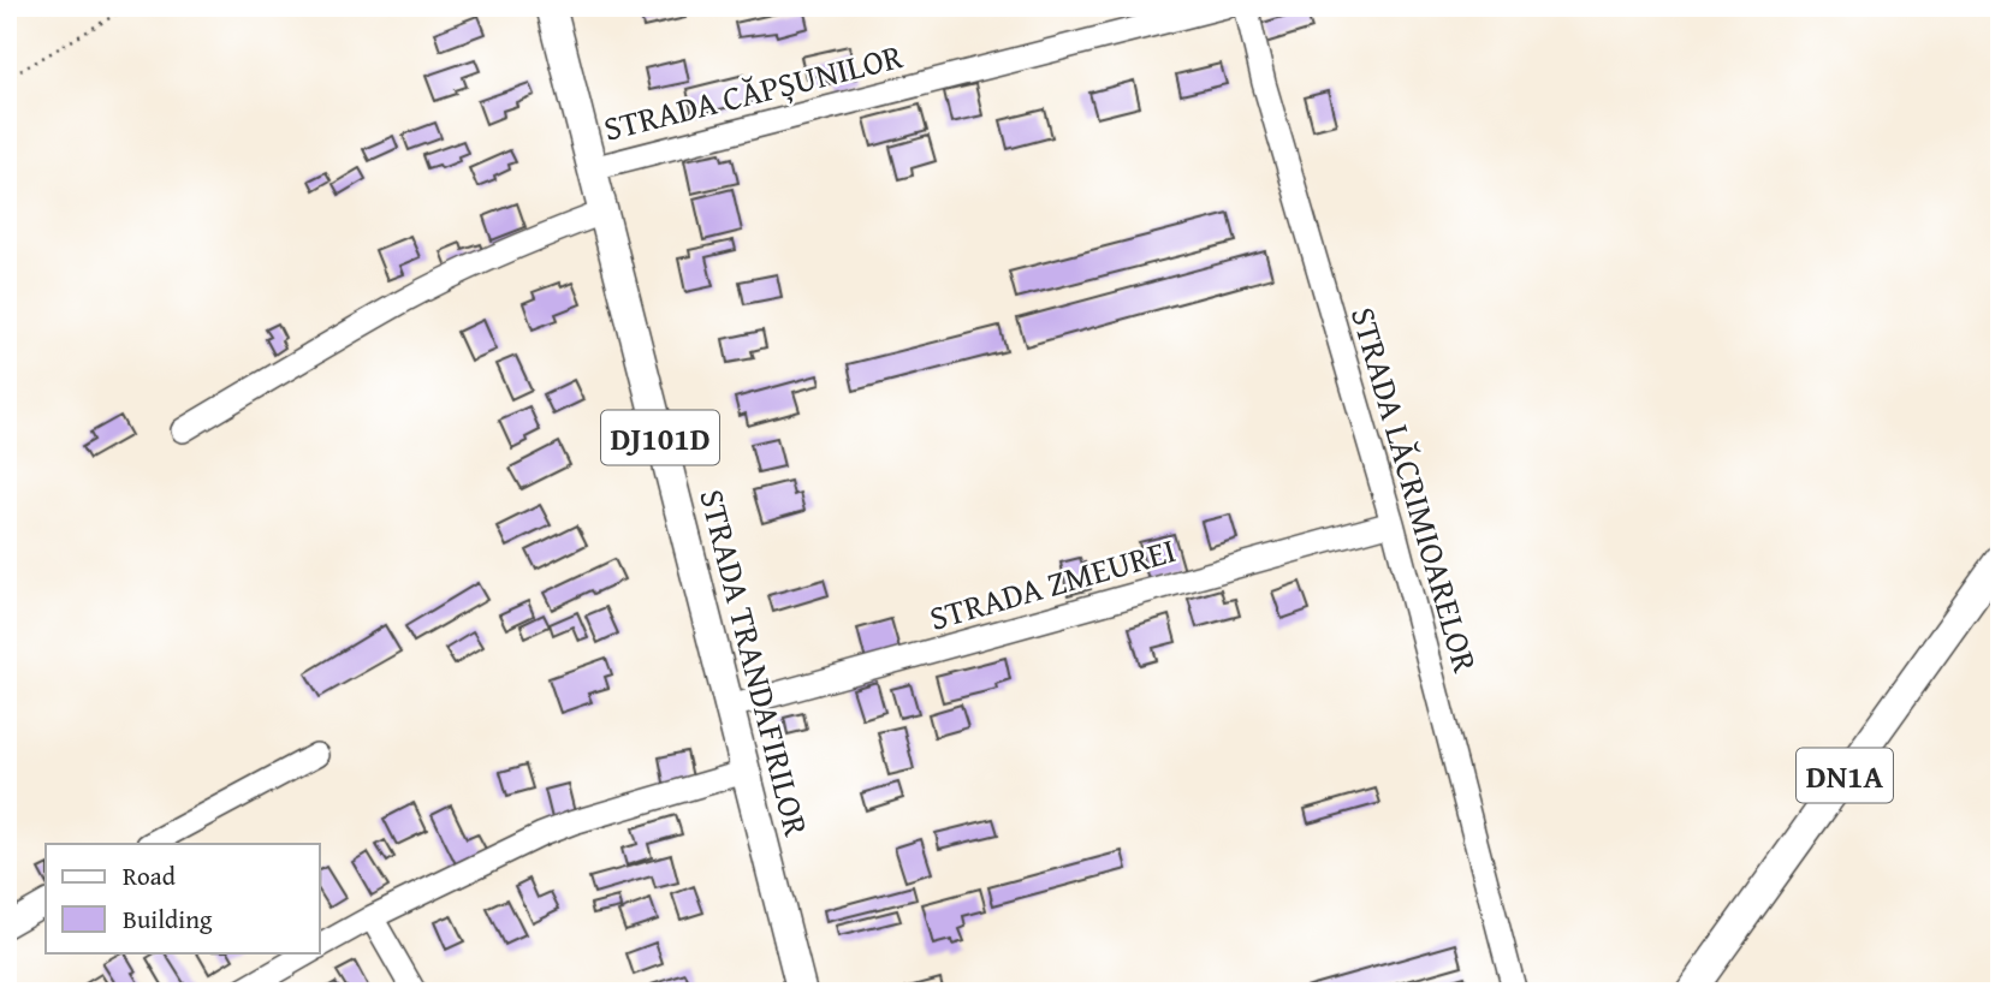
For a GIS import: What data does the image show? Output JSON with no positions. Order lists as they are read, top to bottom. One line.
{"streets":{"main road":["DJ101D","STRADA TRANDAFIRILOR","DN1A"],"street":["STRADA CĂPȘUNILOR","STRADA LĂCRIMIOARELOR","STRADA ZMEUREI"]},"crossings":[["STRADA CĂPȘUNILOR","STRADA TRANDAFIRILOR"],["STRADA LĂCRIMIOARELOR","STRADA ZMEUREI"],["STRADA ZMEUREI","STRADA TRANDAFIRILOR"]],"legend":["Road","Building"]}
